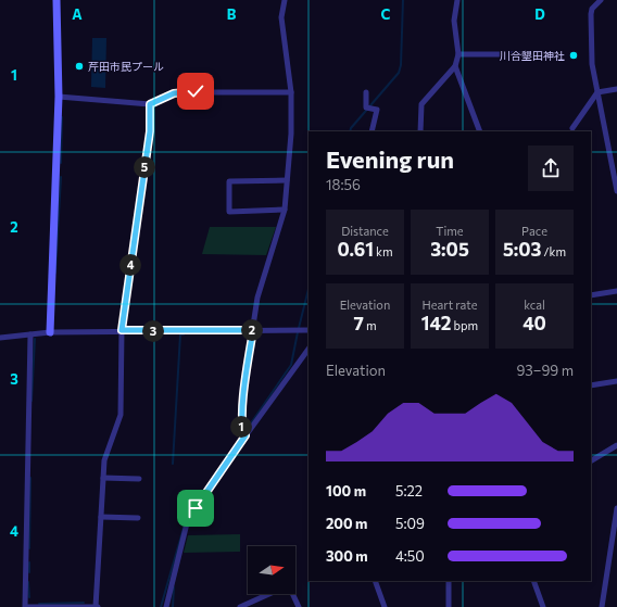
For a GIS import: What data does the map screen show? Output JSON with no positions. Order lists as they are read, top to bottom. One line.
{"places":["川合墾田神社","芹田市民プール"],"north":"right","page":{"heading":["Evening run","18:56"],"pins":["5","4","2","3","1"],"stats":[["Distance","0.61 km"],["Time","3:05"],["Pace","5:03 /km"],["Elevation","7 m"],["Heart rate","142 bpm"],["kcal","40"]],"chart":["Elevation","93–99 m"],"list":[{"name":"100 m","note":"5:22"},{"name":"200 m","note":"5:09"},{"name":"300 m","note":"4:50"}]},"grid":{"columns":["A","B","C","D"],"rows":["1","2","3","4"]}}
